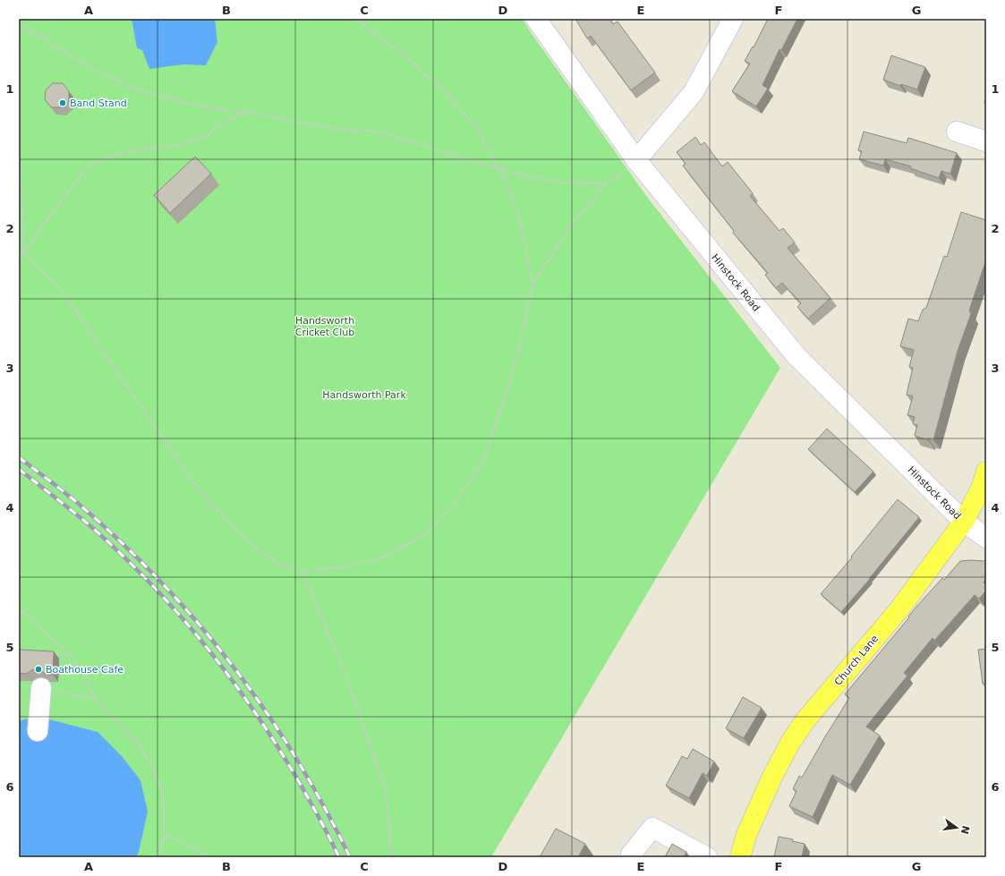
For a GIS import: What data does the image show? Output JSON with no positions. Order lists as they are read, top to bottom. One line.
{"streets":{"main road":["Church Lane"],"street":["Hinstock Road"]},"crossings":[["Hinstock Road","Church Lane"]],"parks":["Handsworth Cricket Club","Handsworth Park"],"places":["Band Stand","Boathouse Cafe"],"north":"right","grid":{"columns":["A","B","C","D","E","F","G"],"rows":["1","2","3","4","5","6"]}}
